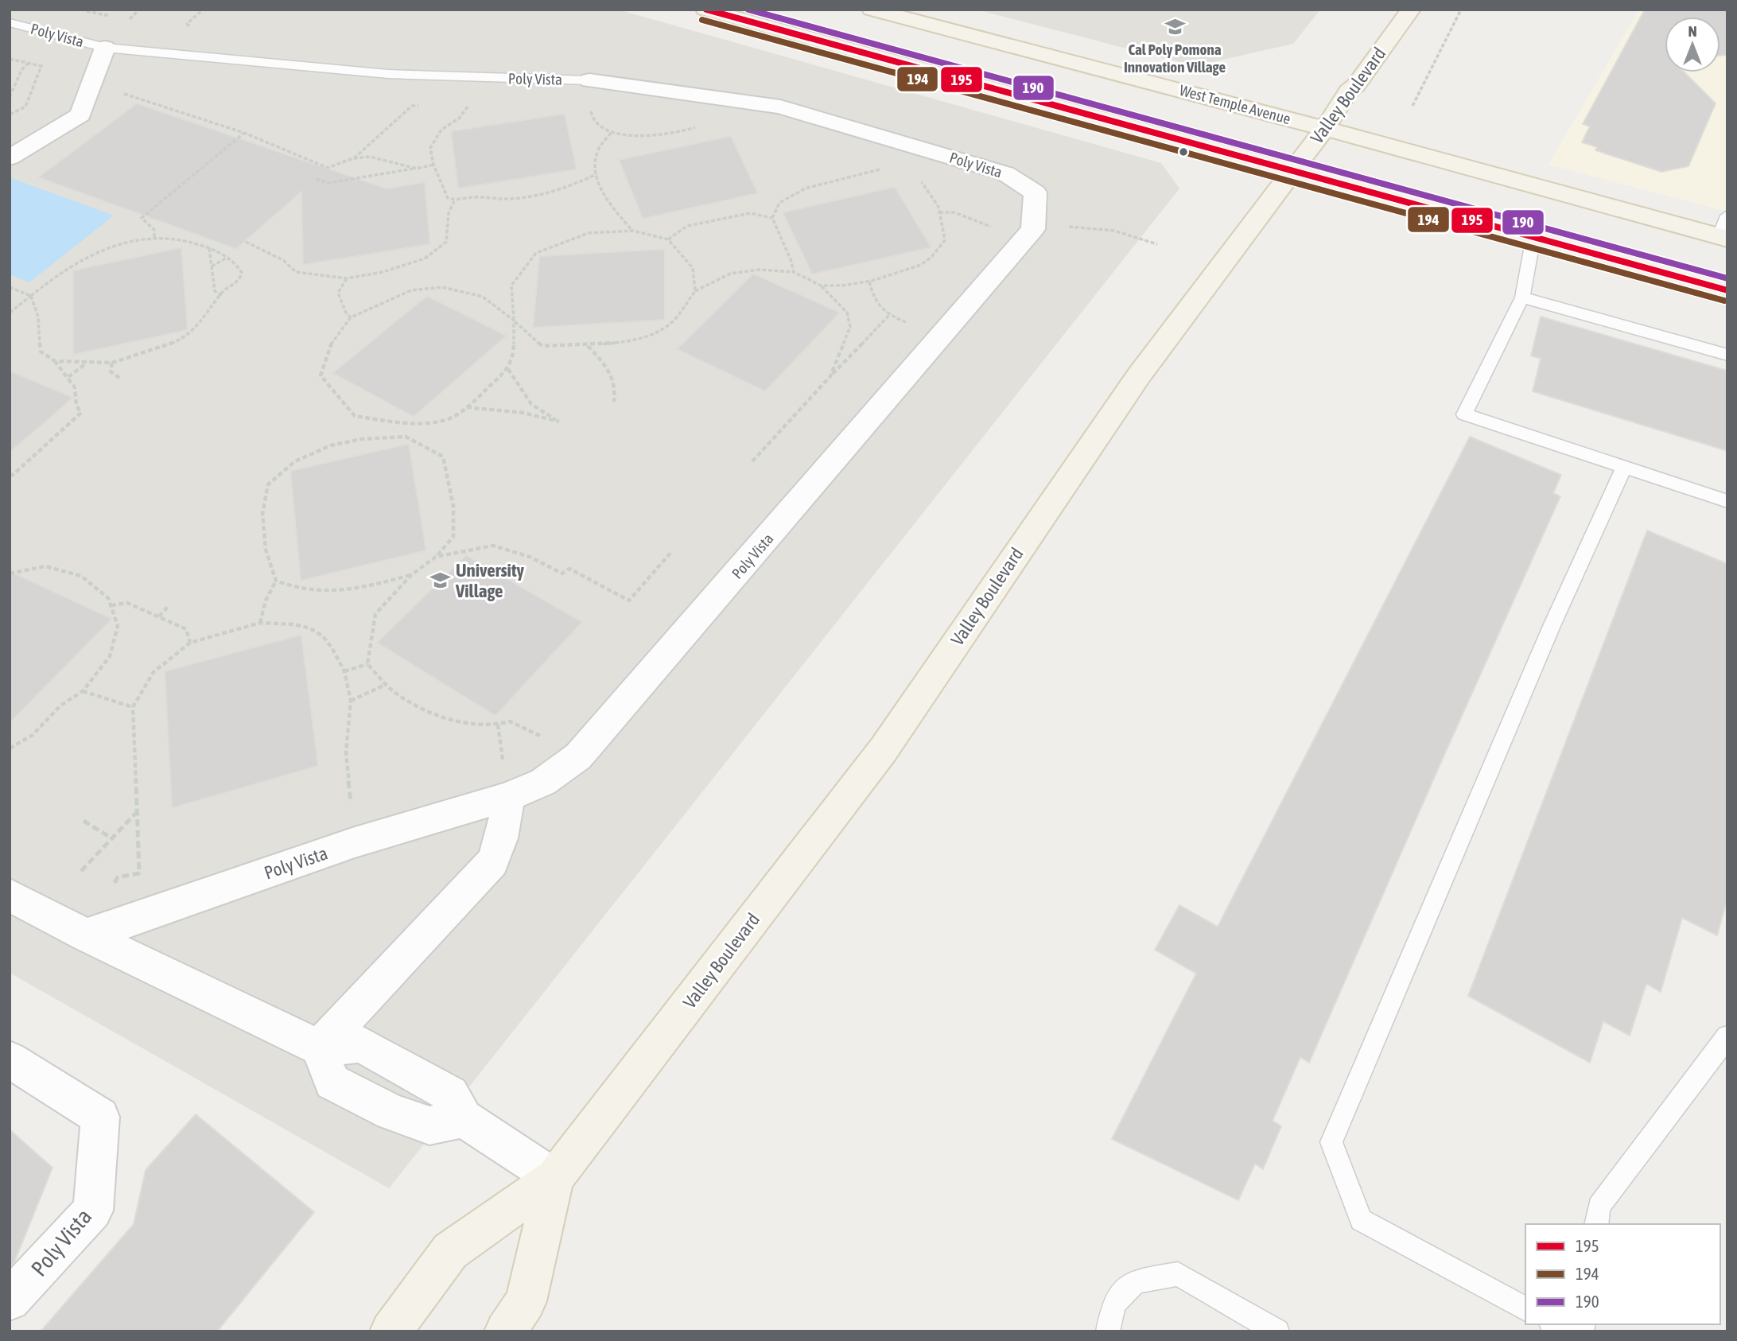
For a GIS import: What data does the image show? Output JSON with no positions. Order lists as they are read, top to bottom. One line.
{"streets":{"main road":["Valley Boulevard","West Temple Avenue"],"street":["Poly Vista"]},"crossings":[["Valley Boulevard","West Temple Avenue"]],"places":{"school or university":["Cal Poly Pomona Innovation Village","University Village"]},"lines":["transit line 195","transit line 190","transit line 194"],"legend":["195","194","190"],"north":"top"}
